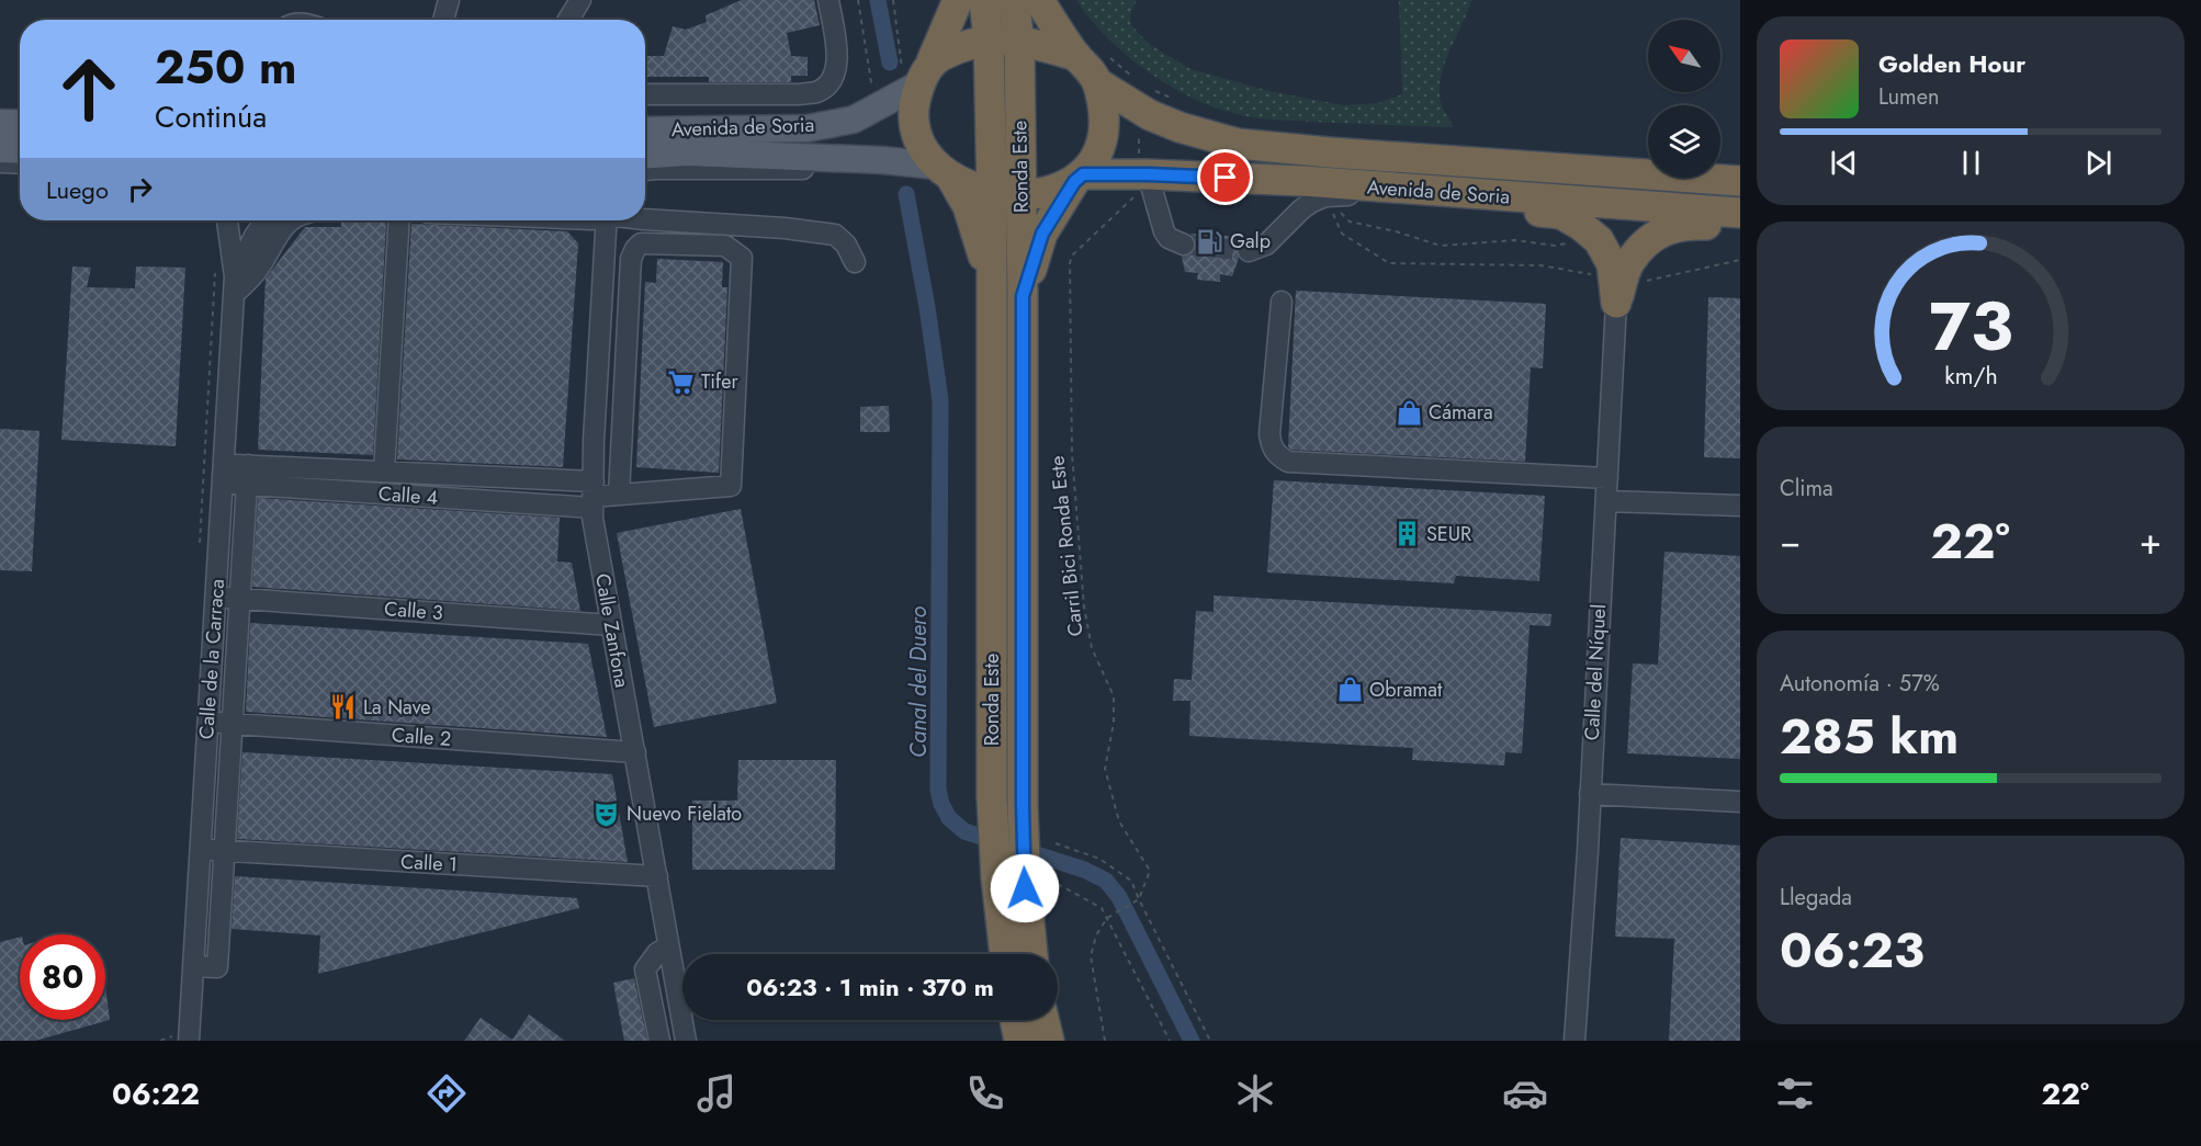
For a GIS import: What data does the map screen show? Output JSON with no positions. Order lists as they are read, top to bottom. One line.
{"streets":{"highway":["Avenida de Soria","Ronda Este"],"street":["Calle 4","Calle 3","Calle Zanfona","Calle de la Carraca","Calle del Níquel","Calle 2","Calle 1"],"path":["Carril Bici Ronda Este"]},"crossings":[["Avenida de Soria","Ronda Este"],["Avenida de Soria","Carril Bici Ronda Este"],["Calle 4","Calle Zanfona"],["Calle 3","Calle Zanfona"],["Calle 3","Calle de la Carraca"],["Calle Zanfona","Calle 2"],["Calle Zanfona","Calle 1"],["Calle de la Carraca","Calle 2"],["Calle de la Carraca","Calle 1"]],"water":["Canal del Duero"],"places":{"fuel station":["Galp"],"supermarket":["Tifer"],"shop":["Cámara","Obramat"],"building":["SEUR"],"restaurant":["La Nave"],"theatre":["Nuevo Fielato"]},"north":"top left","page":{"turn":["250 m","Continúa"],"song":["Golden Hour","Lumen"],"then":"Luego","tile":["Clima",["Autonomía · 57%","285 km"],["Llegada","06:23"]],"heat":["−","22°","+"],"limit":"80","trip":"06:23 · 1 min · 370 m","tabs":["06:22","22°"],"gauge":["73","km/h"]}}
